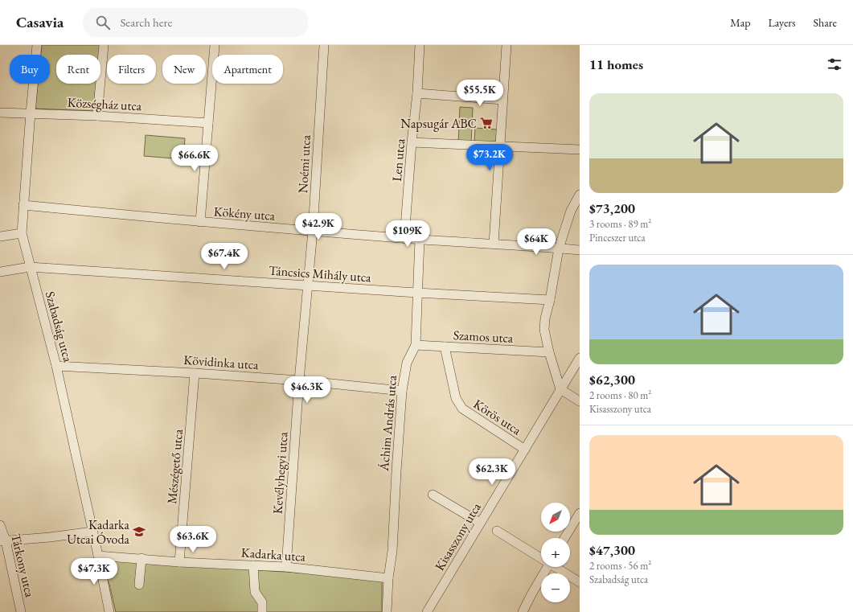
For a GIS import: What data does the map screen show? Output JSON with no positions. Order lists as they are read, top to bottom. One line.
{"streets":{"street":["Községház utca","Len utca","Noémi utca","Kökény utca","Táncsics Mihály utca","Szabadság utca","Szamos utca","Kövidinka utca","Körös utca","Áchim András utca","Mészégető utca","Kevélyhegyi utca","Kisasszony utca","Kadarka utca","Tárkony utca"]},"crossings":[["Községház utca","Szabadság utca"],["Len utca","Kökény utca"],["Noémi utca","Kökény utca"],["Noémi utca","Táncsics Mihály utca"],["Noémi utca","Kövidinka utca"],["Noémi utca","Kevélyhegyi utca"],["Kökény utca","Szabadság utca"],["Kökény utca","Áchim András utca"],["Táncsics Mihály utca","Szabadság utca"],["Táncsics Mihály utca","Áchim András utca"],["Szabadság utca","Kövidinka utca"],["Szabadság utca","Kadarka utca"],["Szamos utca","Körös utca"],["Szamos utca","Áchim András utca"],["Kövidinka utca","Áchim András utca"],["Kövidinka utca","Mészégető utca"],["Kövidinka utca","Kevélyhegyi utca"],["Körös utca","Kisasszony utca"],["Áchim András utca","Kadarka utca"],["Mészégető utca","Kadarka utca"],["Kevélyhegyi utca","Kadarka utca"]],"places":{"supermarket":["Napsugár ABC"],"school or university":["Kadarka Utcai Óvoda"]},"north":"bottom left","page":{"header":"Casavia","search":"Search here","nav":["Map","Layers","Share"],"heading":"11 homes","chip":["Buy","Rent","Filters","New","Apartment"],"price":["$55.5K","$73.2K","$66.6K","$42.9K","$109K","$64K","$67.4K","$46.3K","$62.3K","$63.6K","$47.3K"],"list":[{"name":"$73,200","note":"3 rooms · 89 m² · Pinceszer utca"},{"name":"$62,300","note":"2 rooms · 80 m² · Kisasszony utca"},{"name":"$47,300","note":"2 rooms · 56 m² · Szabadság utca"}],"map_buttons":["+","−"]}}
